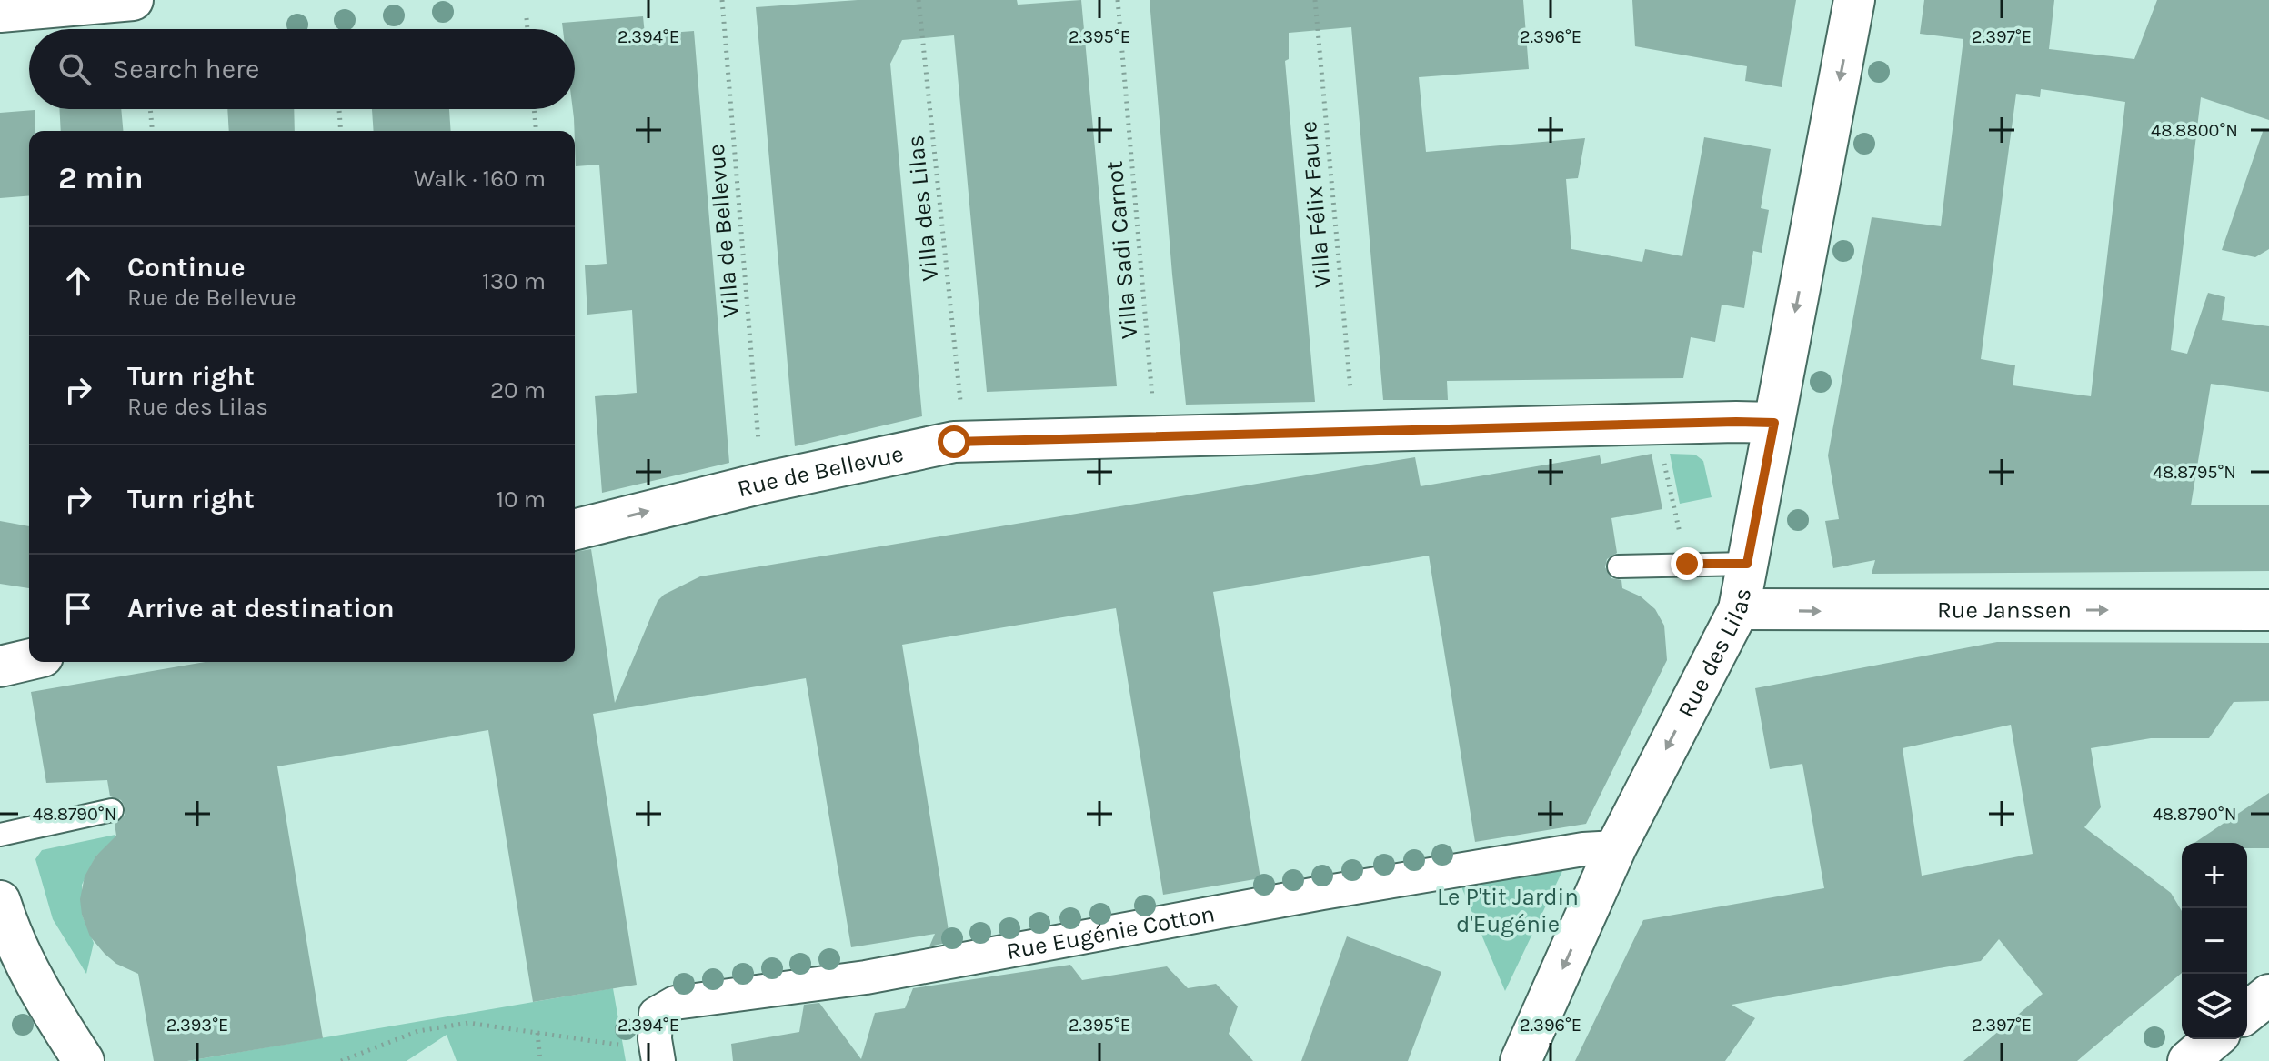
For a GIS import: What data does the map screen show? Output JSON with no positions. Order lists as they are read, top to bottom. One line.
{"streets":{"street":["Rue de Bellevue","Rue Janssen","Rue des Lilas","Rue Eugénie Cotton"],"path":["Villa Félix Faure","Villa des Lilas","Villa de Bellevue","Villa Sadi Carnot"]},"crossings":[["Rue de Bellevue","Rue des Lilas"],["Rue Janssen","Rue des Lilas"],["Rue des Lilas","Rue Eugénie Cotton"]],"one_way":["Rue de Bellevue","Rue Janssen","Rue des Lilas"],"parks":["Le P'tit Jardin d'Eugénie"],"page":{"search":"Search here","heading":["2 min","Walk · 160 m"],"list":[["Continue","Rue de Bellevue","130 m"],["Turn right","Rue des Lilas","20 m"],["Turn right","10 m"],"Arrive at destination"],"map_buttons":["+","−"]},"coordinates":["2.394°E","2.395°E","2.396°E","2.397°E","48.8800°N","48.8795°N","48.8790°N","2.393°E"]}
